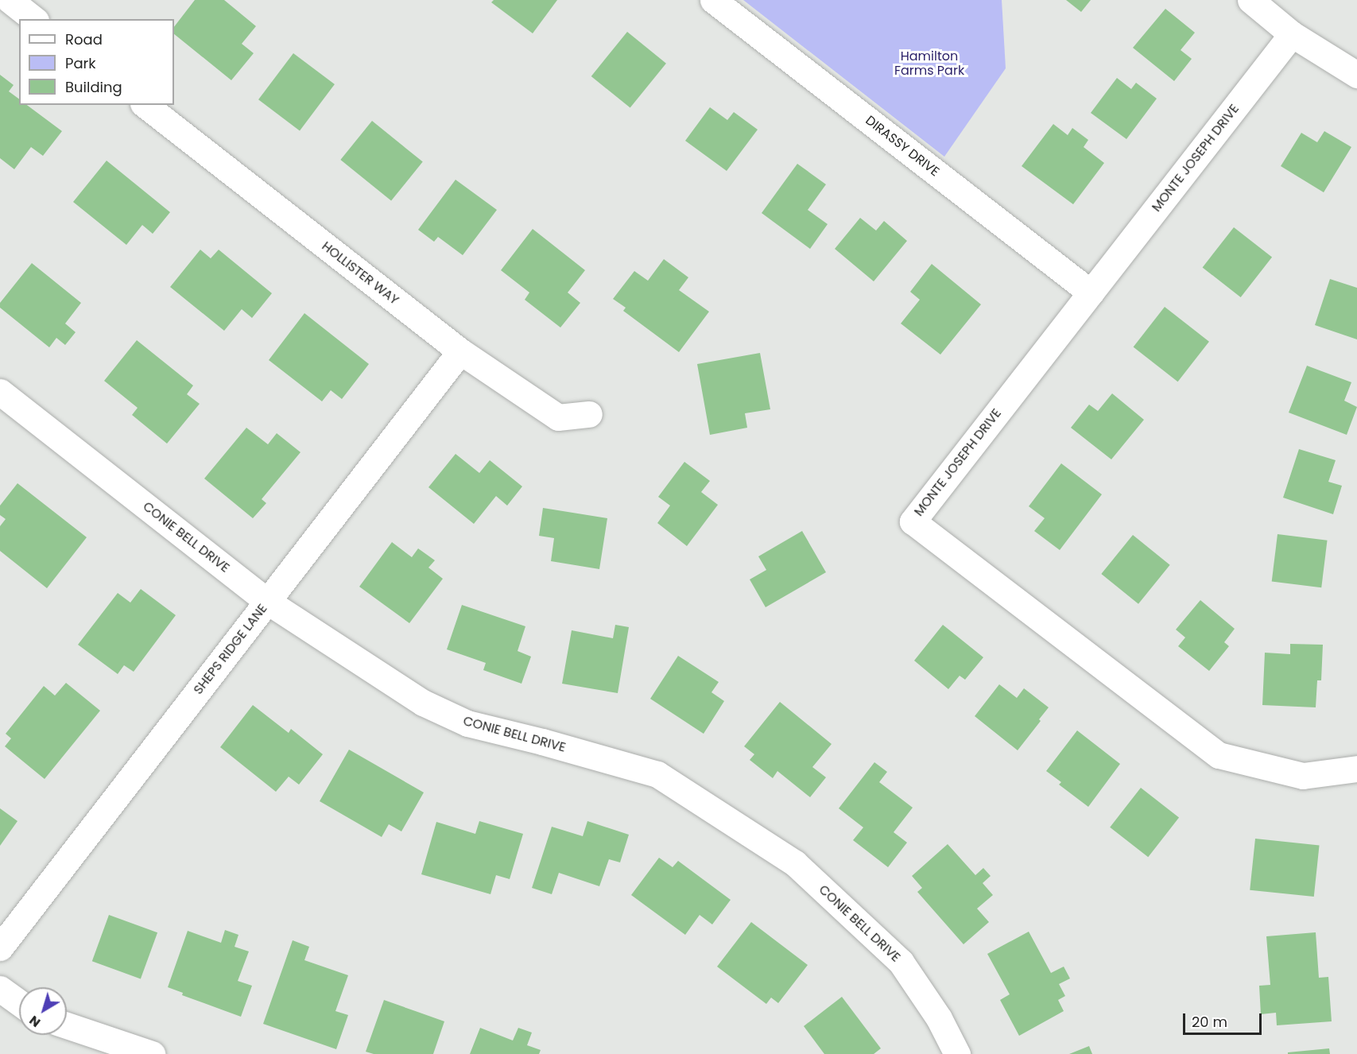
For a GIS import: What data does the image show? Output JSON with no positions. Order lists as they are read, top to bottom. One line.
{"streets":{"street":["DIRASSY DRIVE","MONTE JOSEPH DRIVE","HOLLISTER WAY","CONIE BELL DRIVE","SHEPS RIDGE LANE"]},"crossings":[["DIRASSY DRIVE","MONTE JOSEPH DRIVE"],["HOLLISTER WAY","SHEPS RIDGE LANE"],["CONIE BELL DRIVE","SHEPS RIDGE LANE"]],"parks":["Hamilton Farms Park"],"legend":["Road","Park","Building"],"scale_bar":"20 m","north":"bottom left"}
